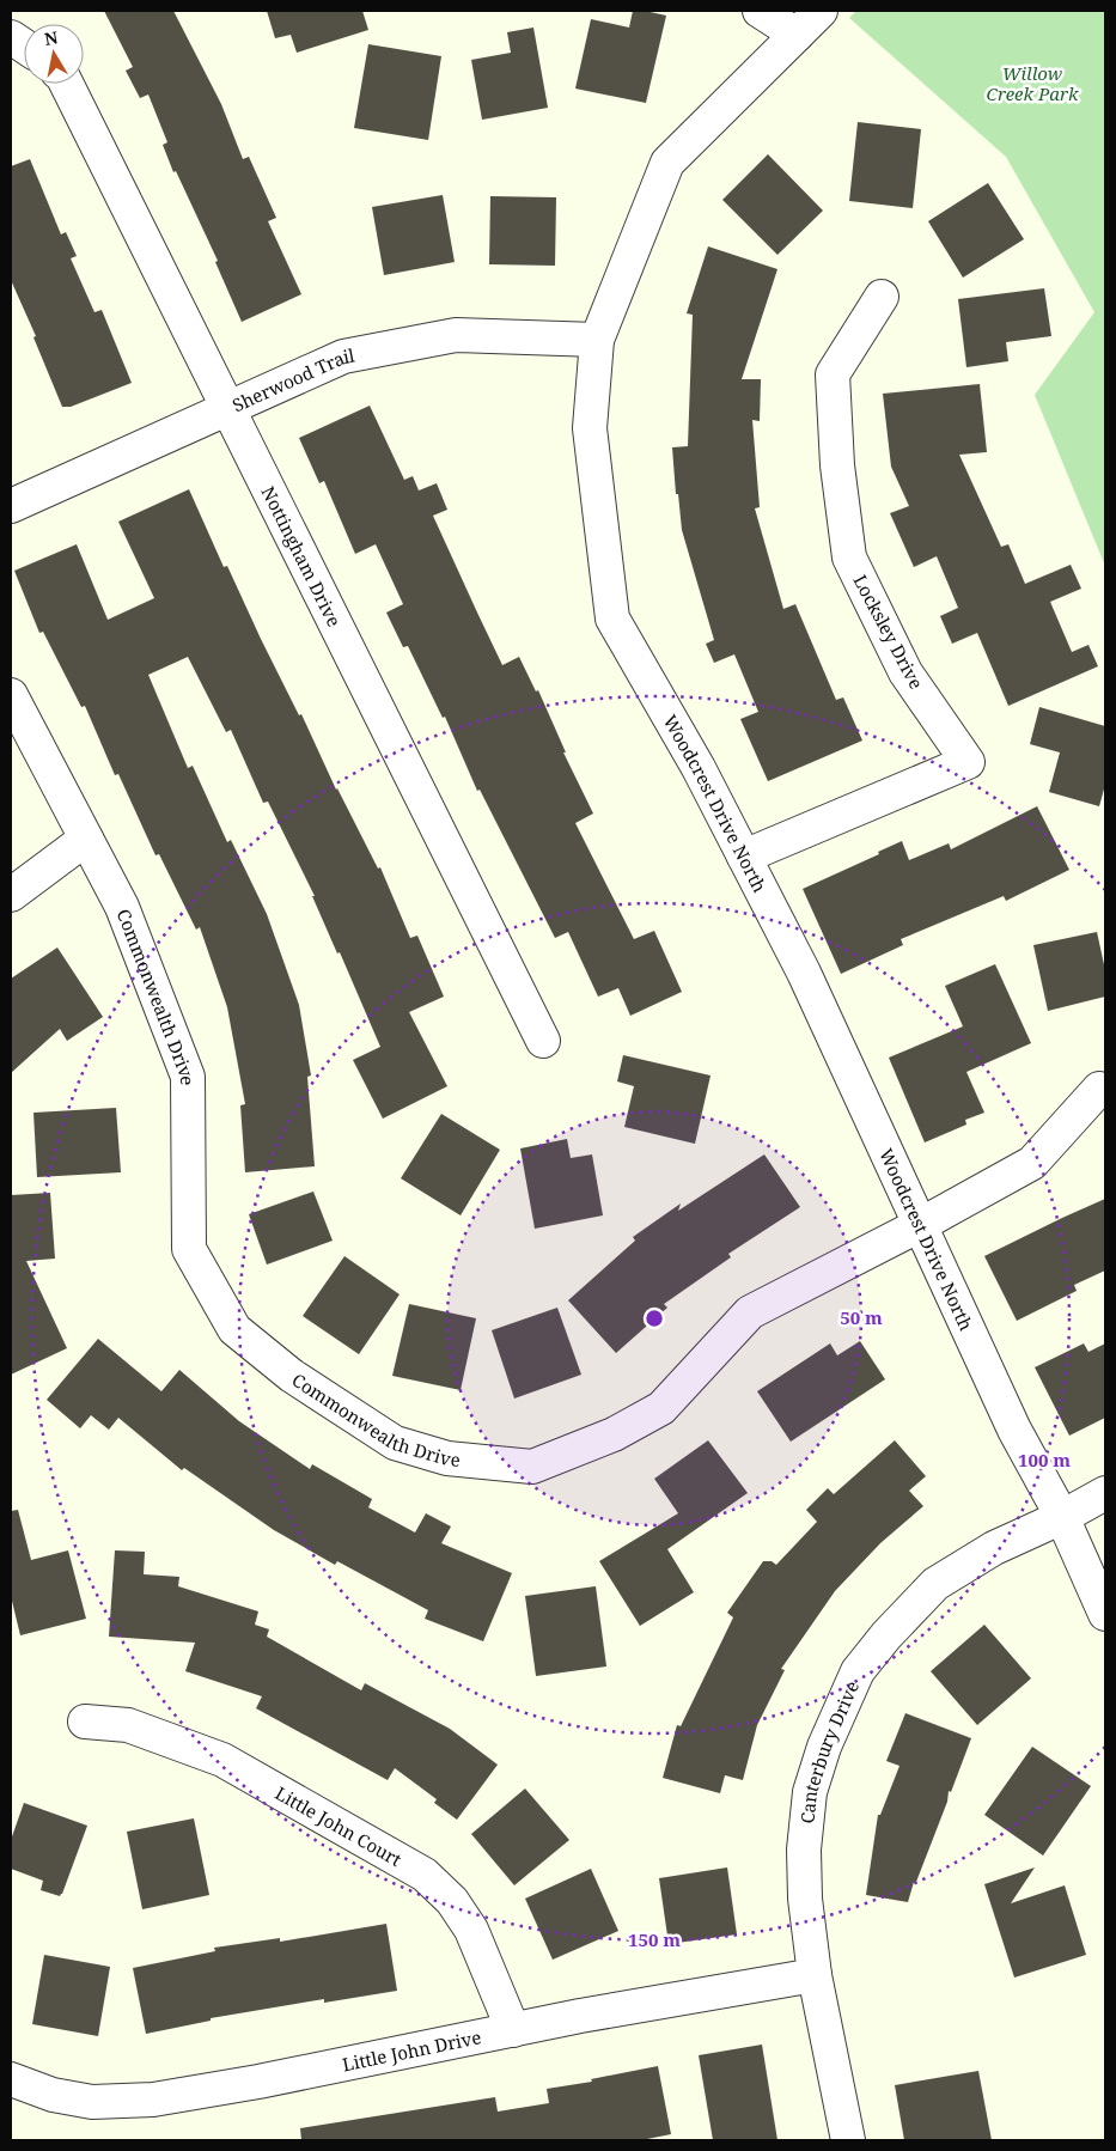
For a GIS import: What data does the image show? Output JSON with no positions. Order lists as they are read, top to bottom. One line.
{"streets":{"street":["Sherwood Trail","Nottingham Drive","Locksley Drive","Woodcrest Drive North","Commonwealth Drive","Canterbury Drive","Little John Court","Little John Drive"]},"crossings":[["Sherwood Trail","Nottingham Drive"],["Sherwood Trail","Woodcrest Drive North"],["Locksley Drive","Woodcrest Drive North"],["Woodcrest Drive North","Commonwealth Drive"],["Woodcrest Drive North","Canterbury Drive"],["Canterbury Drive","Little John Drive"],["Little John Court","Little John Drive"]],"parks":["Willow Creek Park"],"north":"top","rings":["50 m","100 m","150 m"]}
